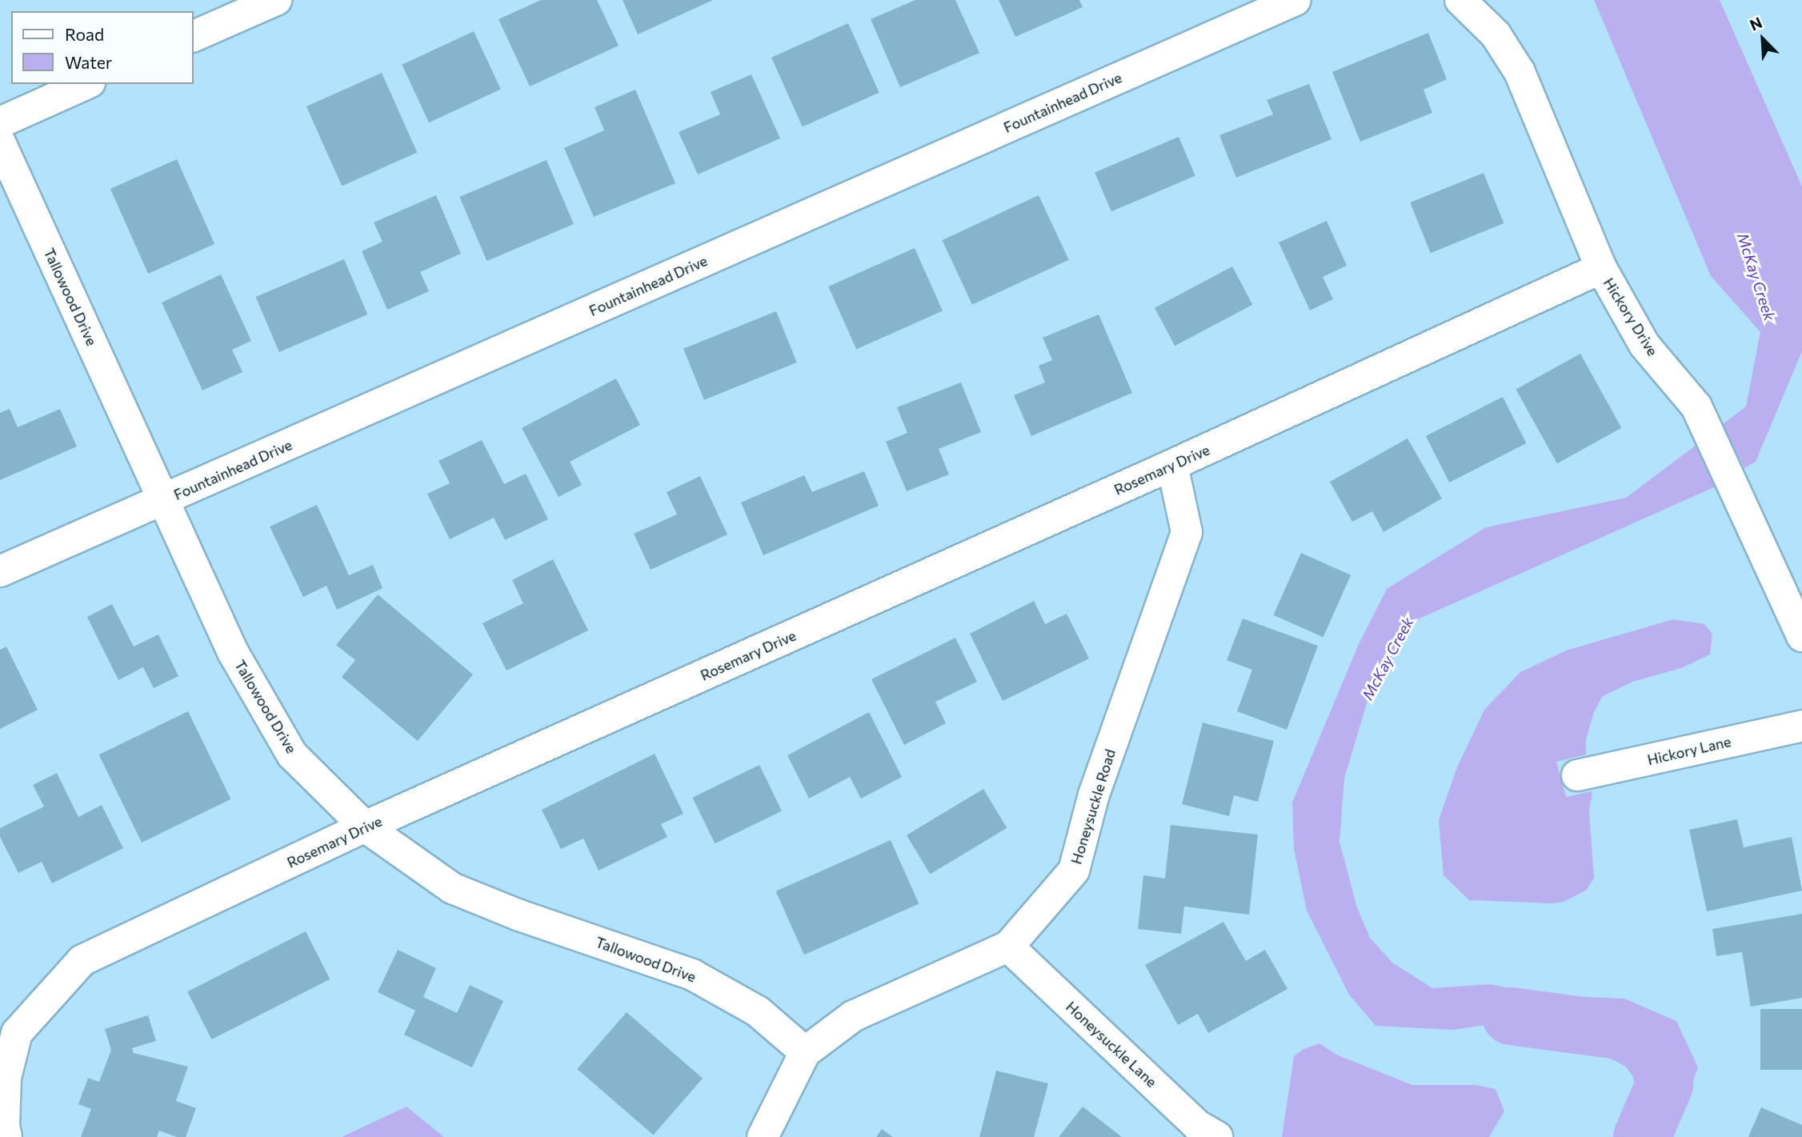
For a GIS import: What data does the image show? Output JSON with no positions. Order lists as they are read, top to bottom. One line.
{"streets":{"street":["Fountainhead Drive","Tallowood Drive","Hickory Drive","Rosemary Drive","Hickory Lane","Honeysuckle Road","Honeysuckle Lane"]},"crossings":[["Fountainhead Drive","Tallowood Drive"],["Tallowood Drive","Rosemary Drive"],["Tallowood Drive","Honeysuckle Road"],["Hickory Drive","Rosemary Drive"],["Rosemary Drive","Honeysuckle Road"],["Honeysuckle Road","Honeysuckle Lane"]],"water":["McKay Creek"],"legend":["Road","Water"],"north":"top left"}
